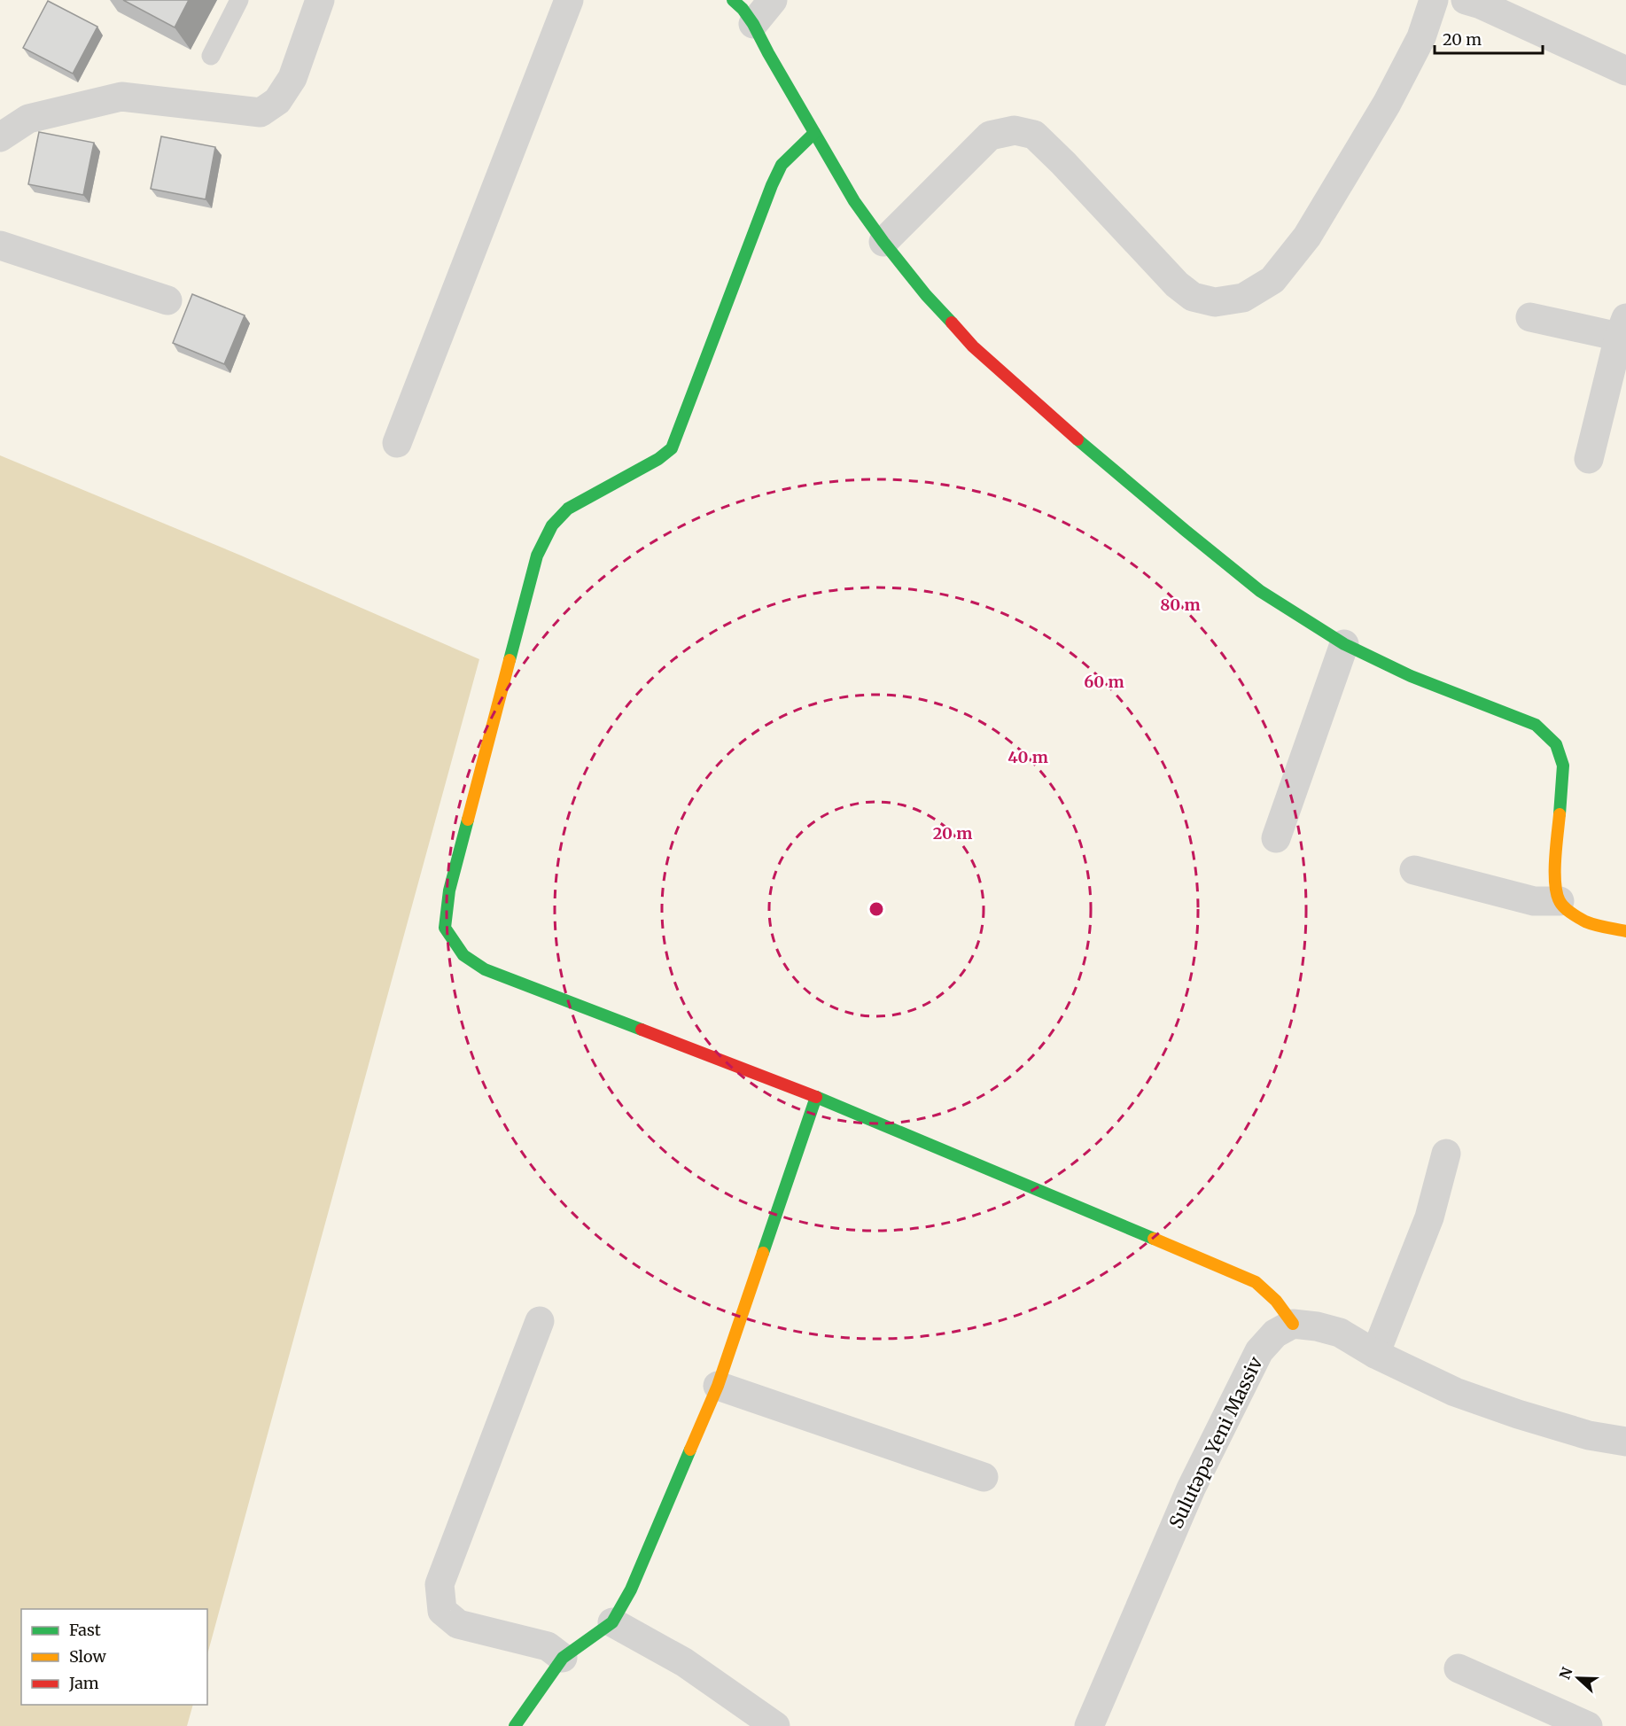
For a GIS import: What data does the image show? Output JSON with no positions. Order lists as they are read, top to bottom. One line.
{"streets":{"street":["Sulutəpə Yeni Massiv"]},"legend":["Fast","Slow","Jam"],"scale_bar":"20 m","north":"left","rings":["80 m","60 m","40 m","20 m"]}
